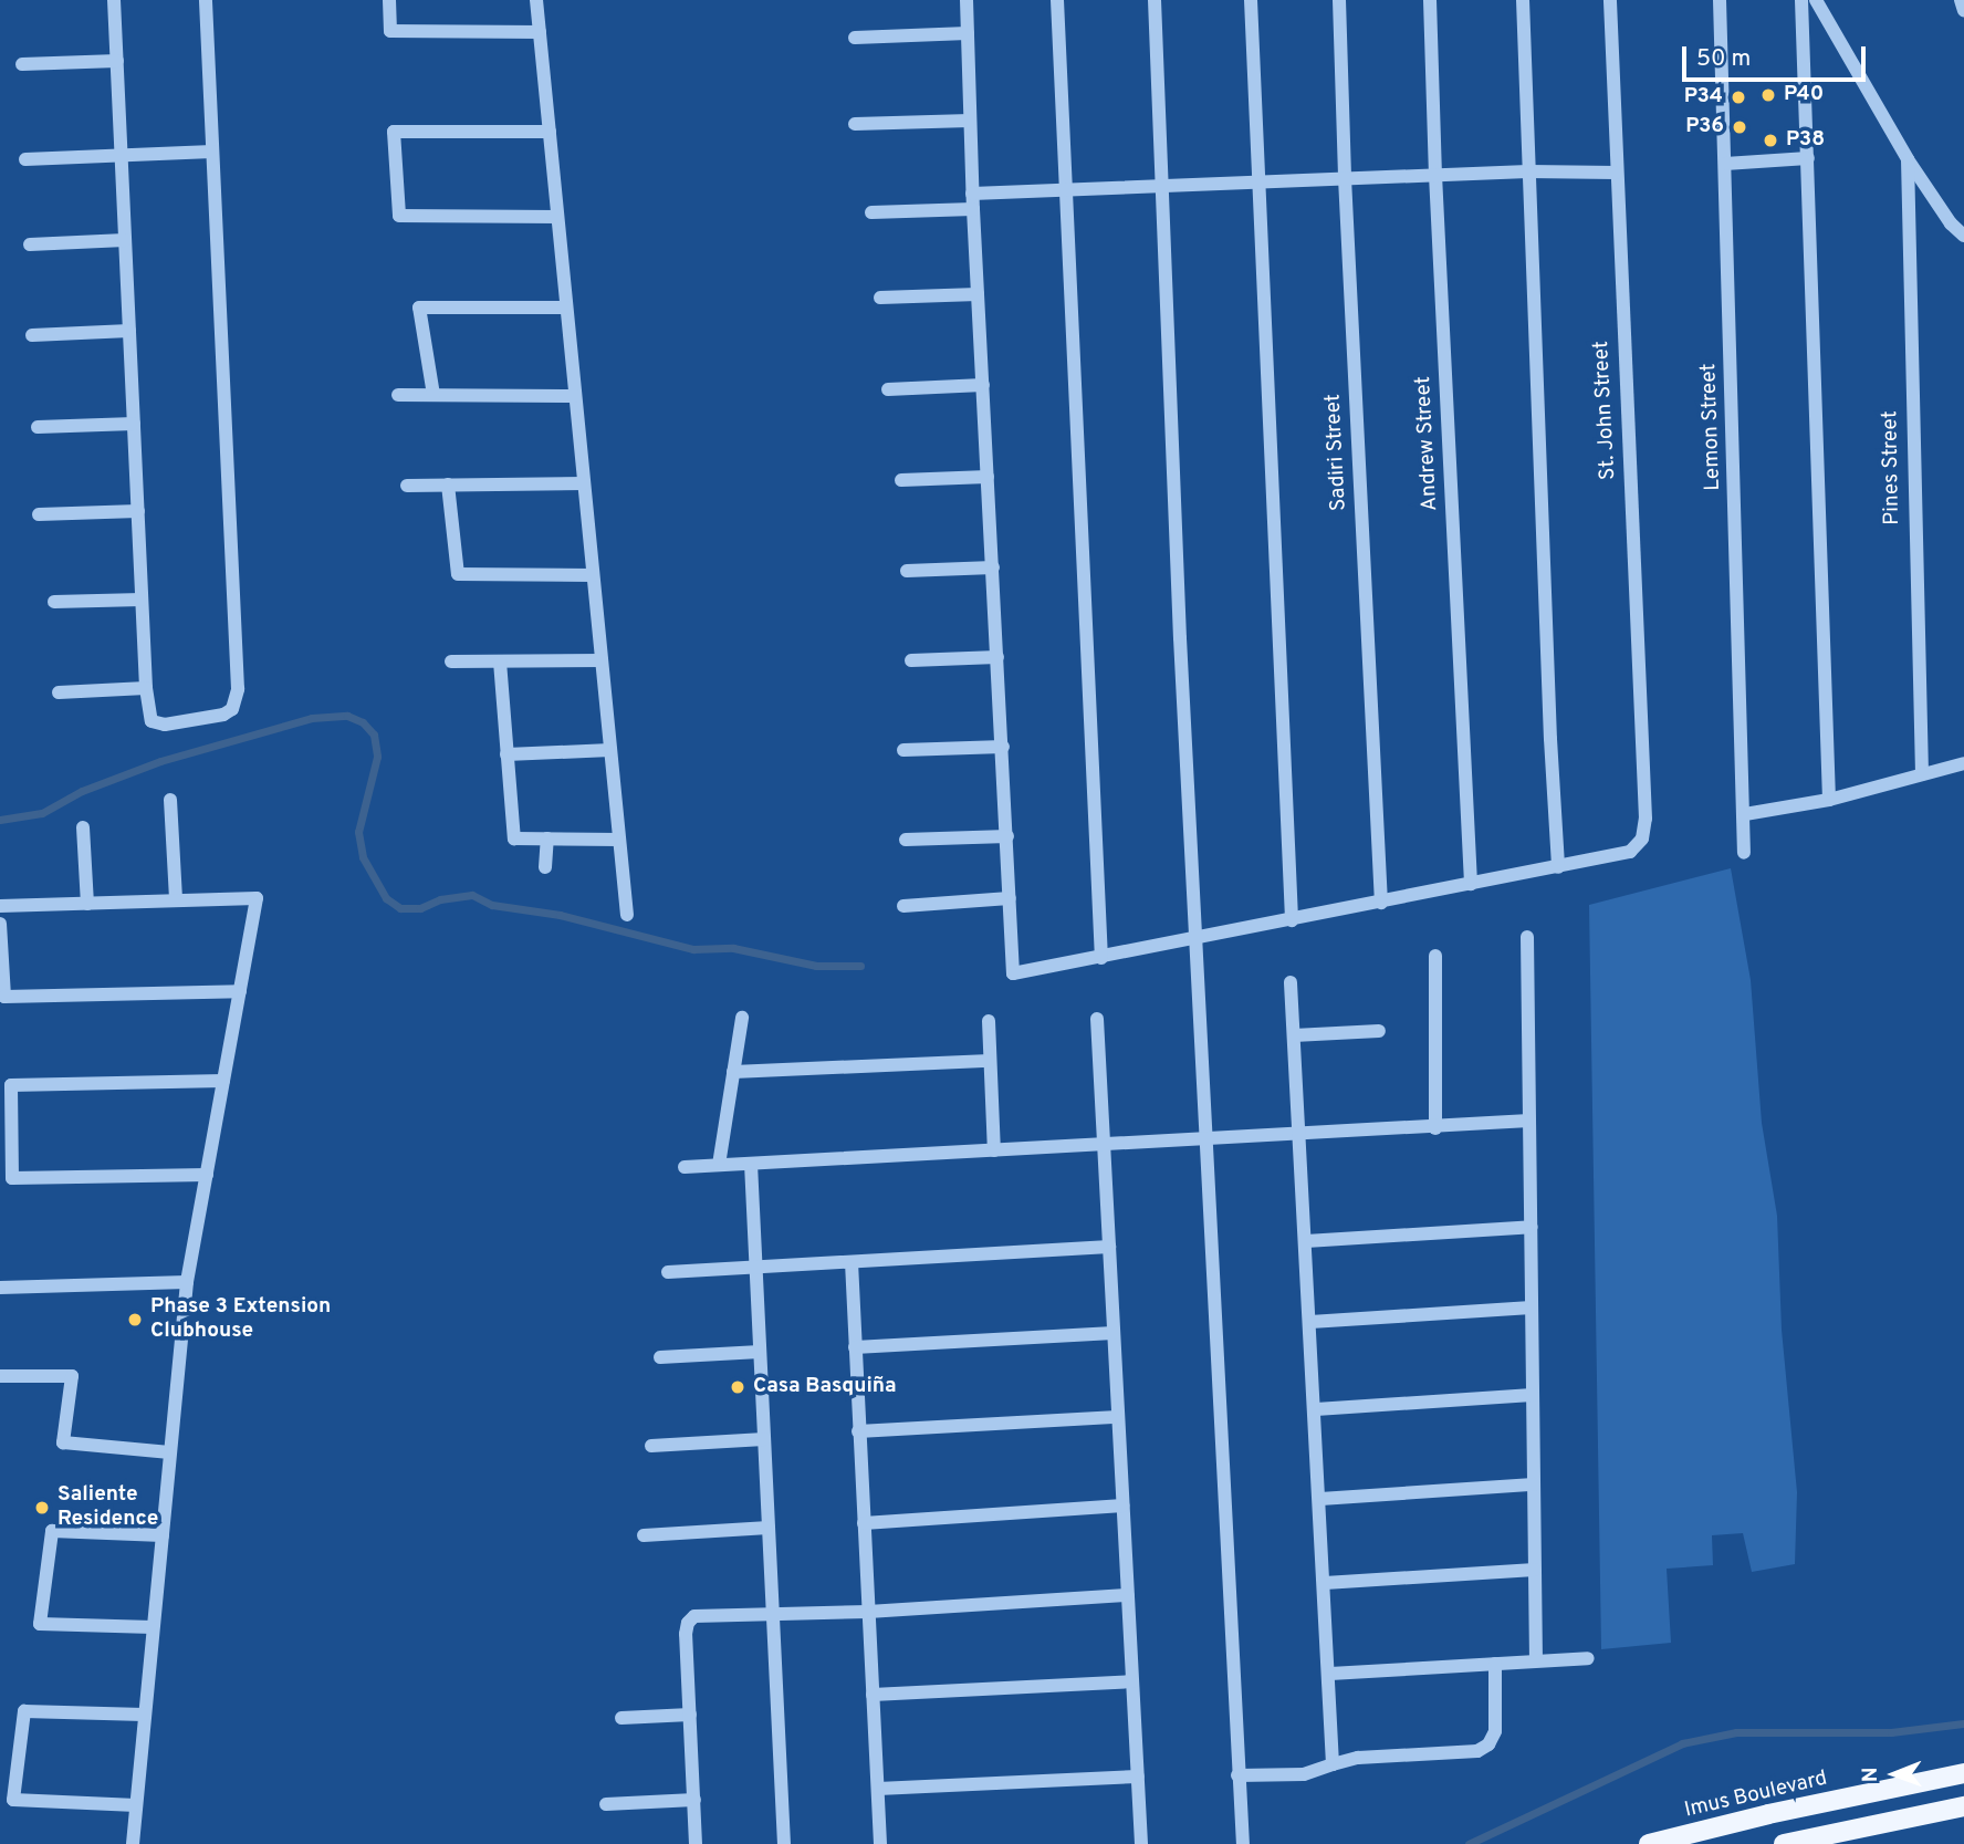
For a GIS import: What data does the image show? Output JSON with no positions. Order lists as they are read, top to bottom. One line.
{"streets":{"main road":["Imus Boulevard"],"street":["St. John Street","Lemon Street","Andrew Street","Sadiri Street","Pines Street"]},"places":["P40","P34","P36","P38","Phase 3 Extension Clubhouse","Casa Basquiña","Saliente Residence"],"scale_bar":"50 m","north":"left"}
